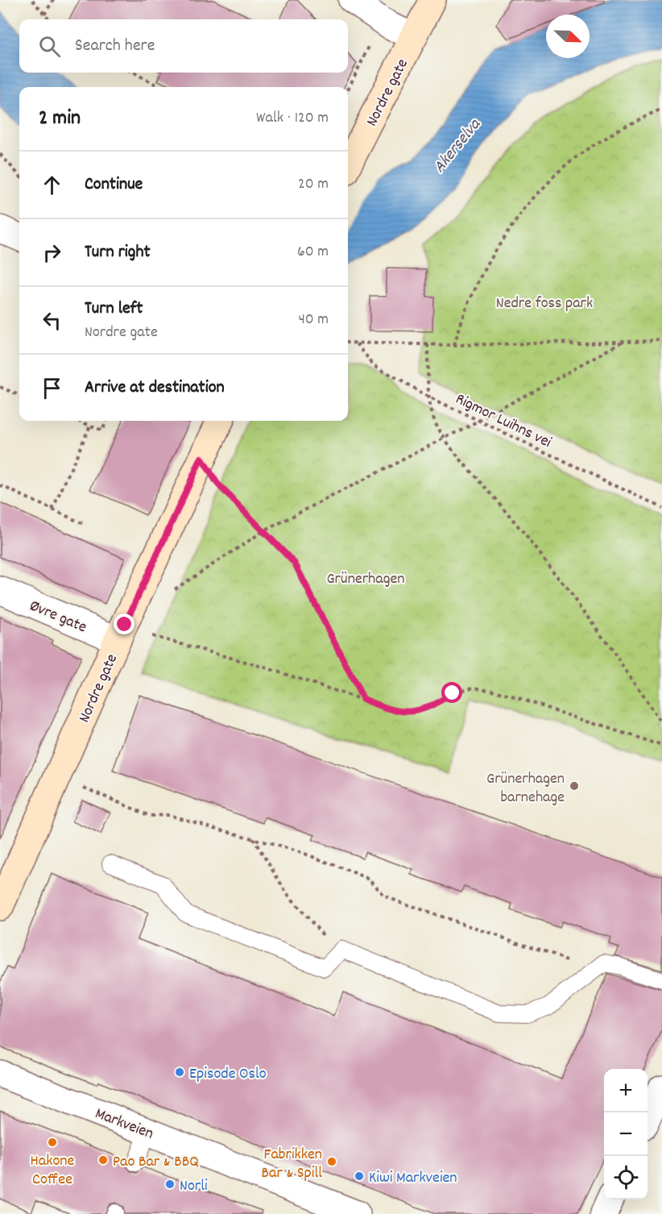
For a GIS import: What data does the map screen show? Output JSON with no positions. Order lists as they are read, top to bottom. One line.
{"streets":{"street":["Nordre gate","Øvre gate","Markveien"],"path":["Rigmor Luihns vei"]},"crossings":[["Nordre gate","Øvre gate"]],"water":["Akerselva"],"parks":["Nedre foss park","Grünerhagen"],"places":["Grünerhagen barnehage","Episode Oslo","Hakone Coffee","Pao Bar & BBQ","Fabrikken Bar & Spill","Kiwi Markveien","Norli"],"north":"bottom right","page":{"search":"Search here","heading":["2 min","Walk · 120 m"],"list":[["Continue","20 m"],["Turn right","60 m"],["Turn left","Nordre gate","40 m"],"Arrive at destination"],"map_buttons":["+","−"]}}
